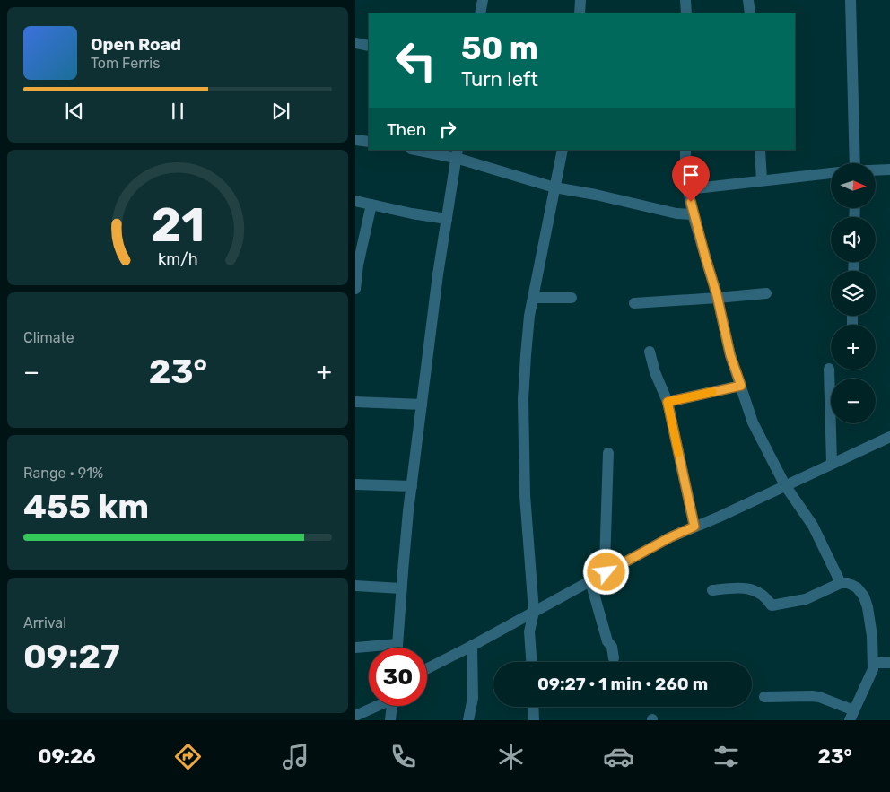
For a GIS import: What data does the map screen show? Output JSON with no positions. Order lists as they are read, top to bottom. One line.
{"north":"right","page":{"turn":["50 m","Turn left"],"song":["Open Road","Tom Ferris"],"then":"Then","map_buttons":["+","−"],"tile":["Climate",["Range · 91%","455 km"],["Arrival","09:27"]],"heat":["−","23°","+"],"limit":"30","trip":"09:27 · 1 min · 260 m","tabs":["09:26","23°"],"gauge":["21","km/h"]}}
